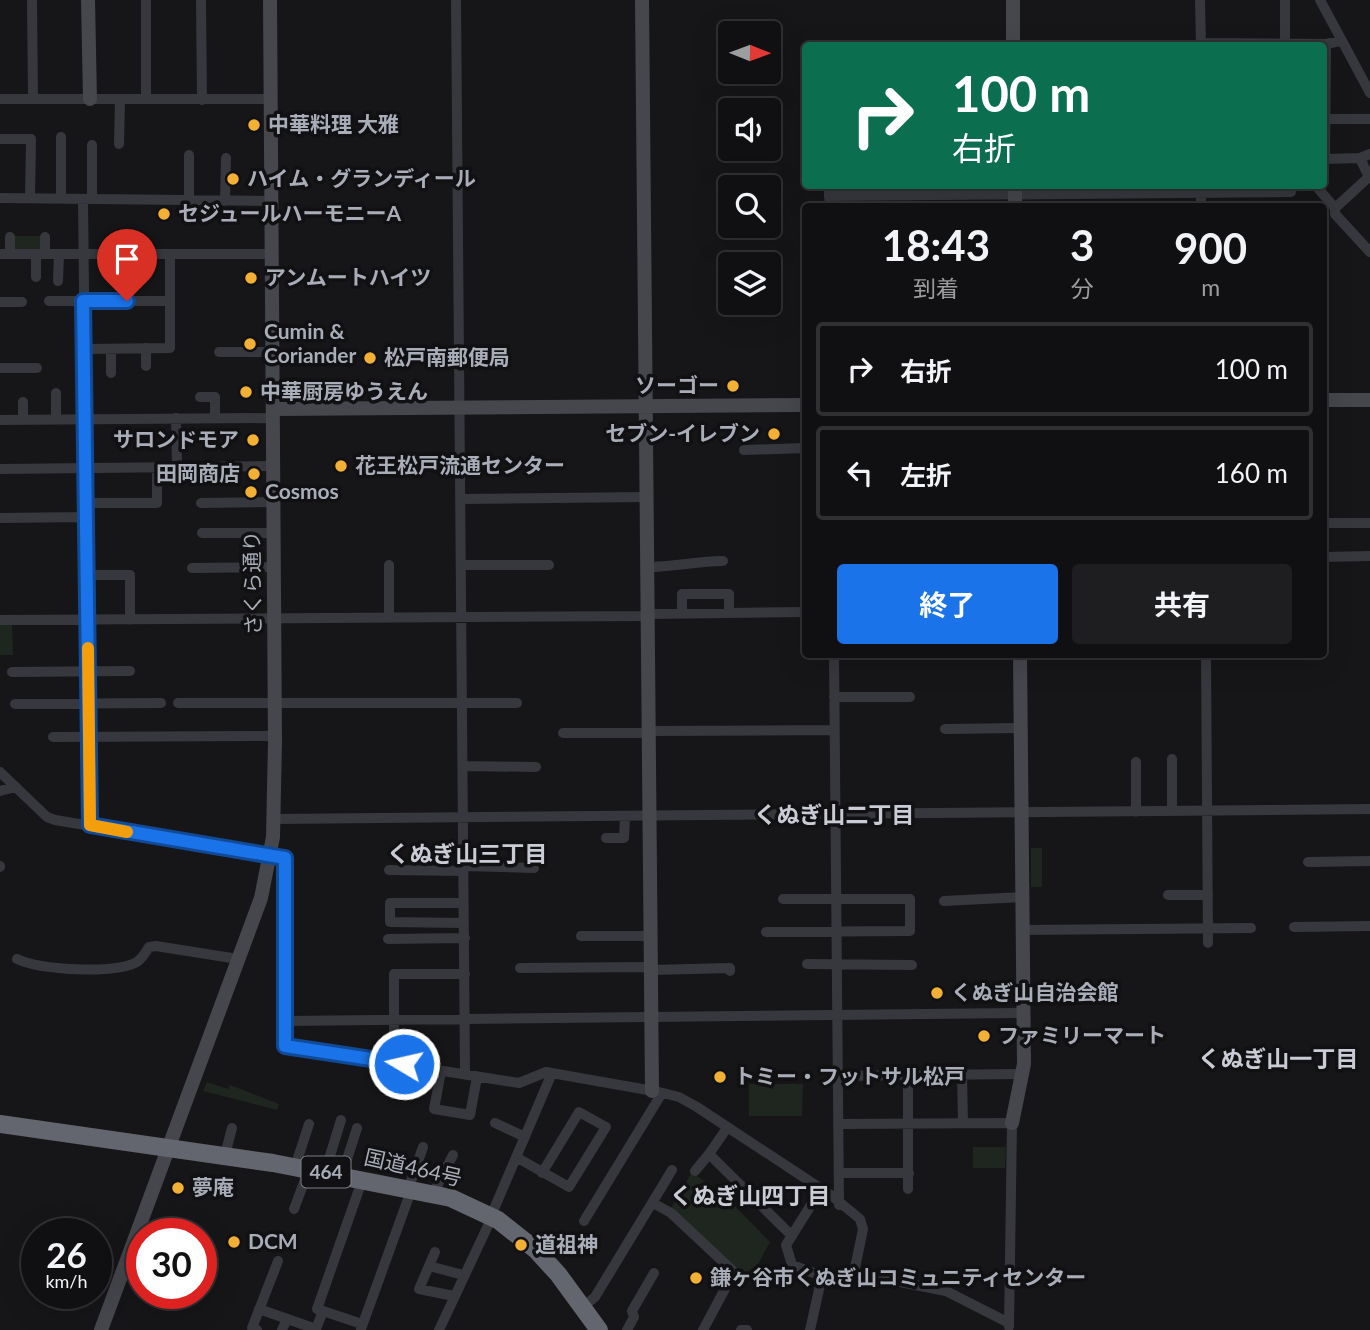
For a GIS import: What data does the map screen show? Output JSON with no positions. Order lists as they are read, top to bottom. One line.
{"streets":{"highway":["国道464号","464"],"street":["さくら通り"]},"crossings":[["さくら通り","国道464号"]],"districts":["くぬぎ山二丁目","くぬぎ山三丁目","くぬぎ山一丁目","くぬぎ山四丁目"],"places":["中華料理 大雅","ハイム・グランディール","セジュールハーモニーA","アンムートハイツ","Cumin & Coriander","松戸南郵便局","ソーゴー","中華厨房ゆうえん","セブン-イレブン","サロンドモア","花王松戸流通センター","田岡商店","Cosmos","くぬぎ山自治会館","ファミリーマート","トミー・フットサル松戸","夢庵","DCM","道祖神","鎌ヶ谷市くぬぎ山コミュニティセンター"],"north":"right","page":{"turn":["100 m","右折"],"eta":["18:43","到着","3","分","900","m"],"list":[{"name":"右折","value":"100 m"},{"name":"左折","value":"160 m"}],"buttons":["終了","共有"],"speed":"26 km/h","limit":"30"}}
